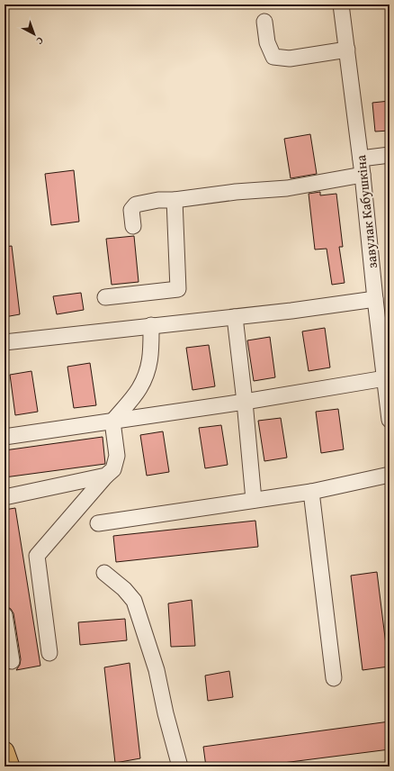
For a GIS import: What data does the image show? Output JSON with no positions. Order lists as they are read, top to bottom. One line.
{"streets":{"street":["завулак Кабушкіна"]},"north":"bottom right"}
